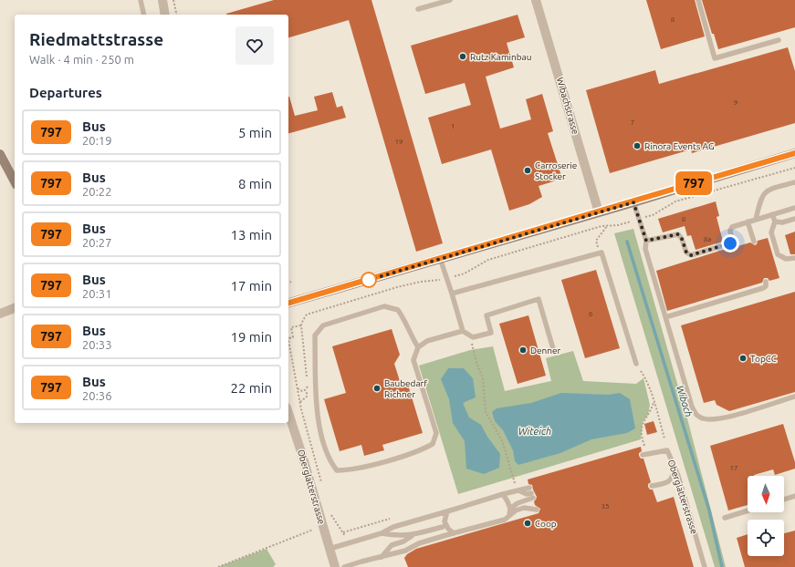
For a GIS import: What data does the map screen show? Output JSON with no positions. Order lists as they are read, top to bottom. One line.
{"streets":{"street":["Wibachstrasse","Oberglatterstrasse"]},"water":["Wibach","Witeich"],"places":["Rutz Kaminbau","Rinora Events AG","Carroserie Stocker","Denner","TopCC","Baubedarf Richner","Coop"],"lines":["bus line 797"],"house_numbers":["8","9","7","1","19","8","8a","6","17","35"],"north":"bottom","page":{"on_map":"797","heading":[["Riedmattstrasse","Walk · 4 min · 250 m"],"Departures"],"list":[{"mark":"797","name":"Bus","note":"20:19","value":"5 min"},{"mark":"797","name":"Bus","note":"20:22","value":"8 min"},{"mark":"797","name":"Bus","note":"20:27","value":"13 min"},{"mark":"797","name":"Bus","note":"20:31","value":"17 min"},{"mark":"797","name":"Bus","note":"20:33","value":"19 min"},{"mark":"797","name":"Bus","note":"20:36","value":"22 min"}]}}
